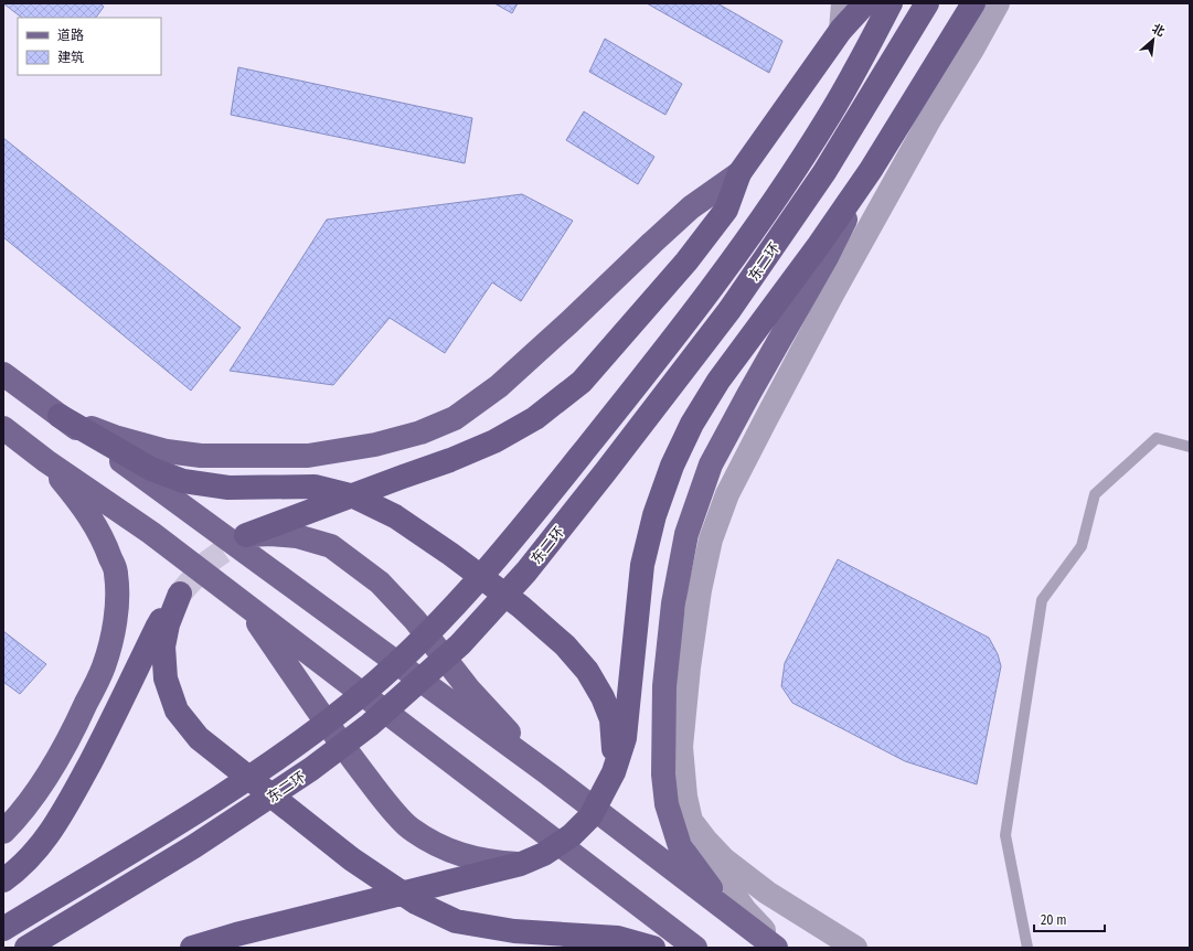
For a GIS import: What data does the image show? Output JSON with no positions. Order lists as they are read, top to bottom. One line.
{"streets":{"highway":["东二环"]},"legend":["道路","建筑"],"scale_bar":"20 m","north":"top right"}
